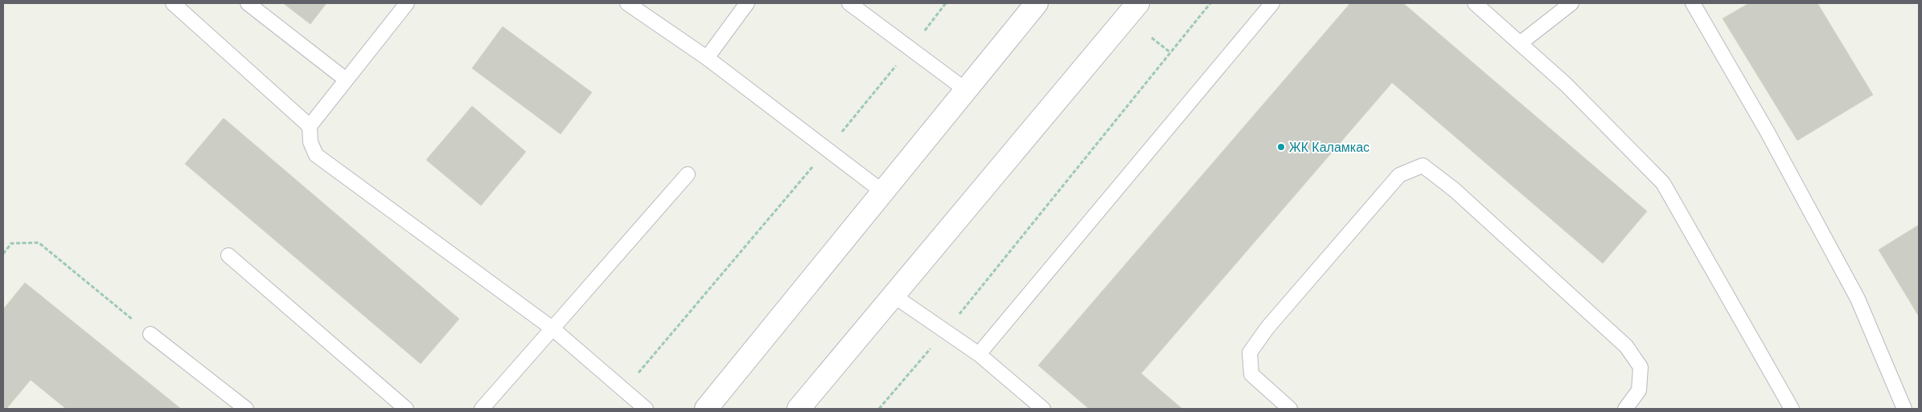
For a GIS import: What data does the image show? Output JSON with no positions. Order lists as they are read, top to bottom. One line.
{"places":["ЖК Каламкас"]}
